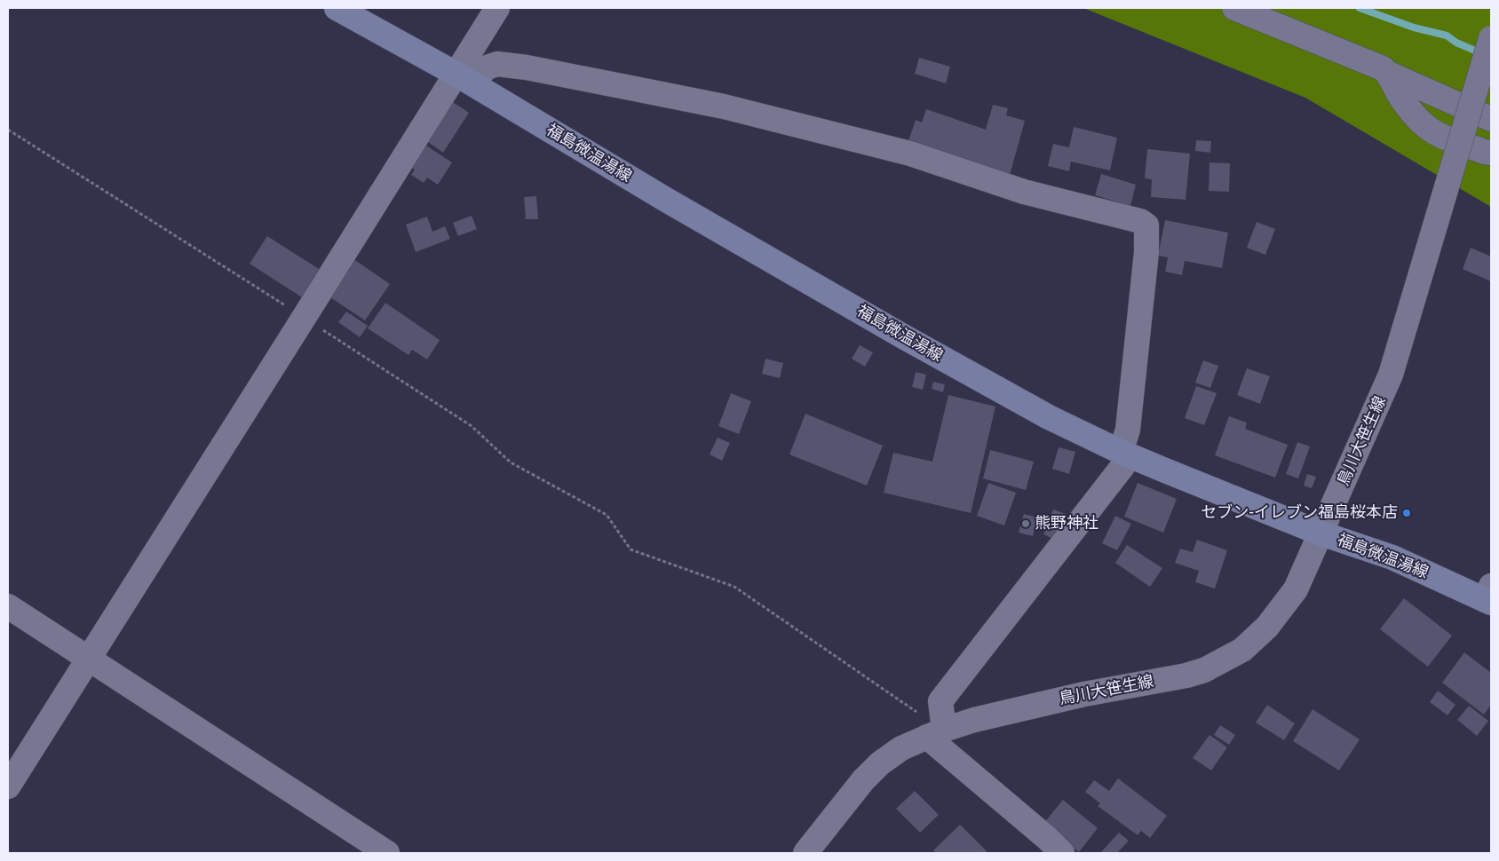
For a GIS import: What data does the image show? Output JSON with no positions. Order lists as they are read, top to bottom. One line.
{"streets":{"main road":["福島微温湯線"],"street":["鳥川大笹生線"]},"crossings":[["福島微温湯線","鳥川大笹生線"]],"places":["セブン-イレブン福島桜本店","熊野神社"]}
